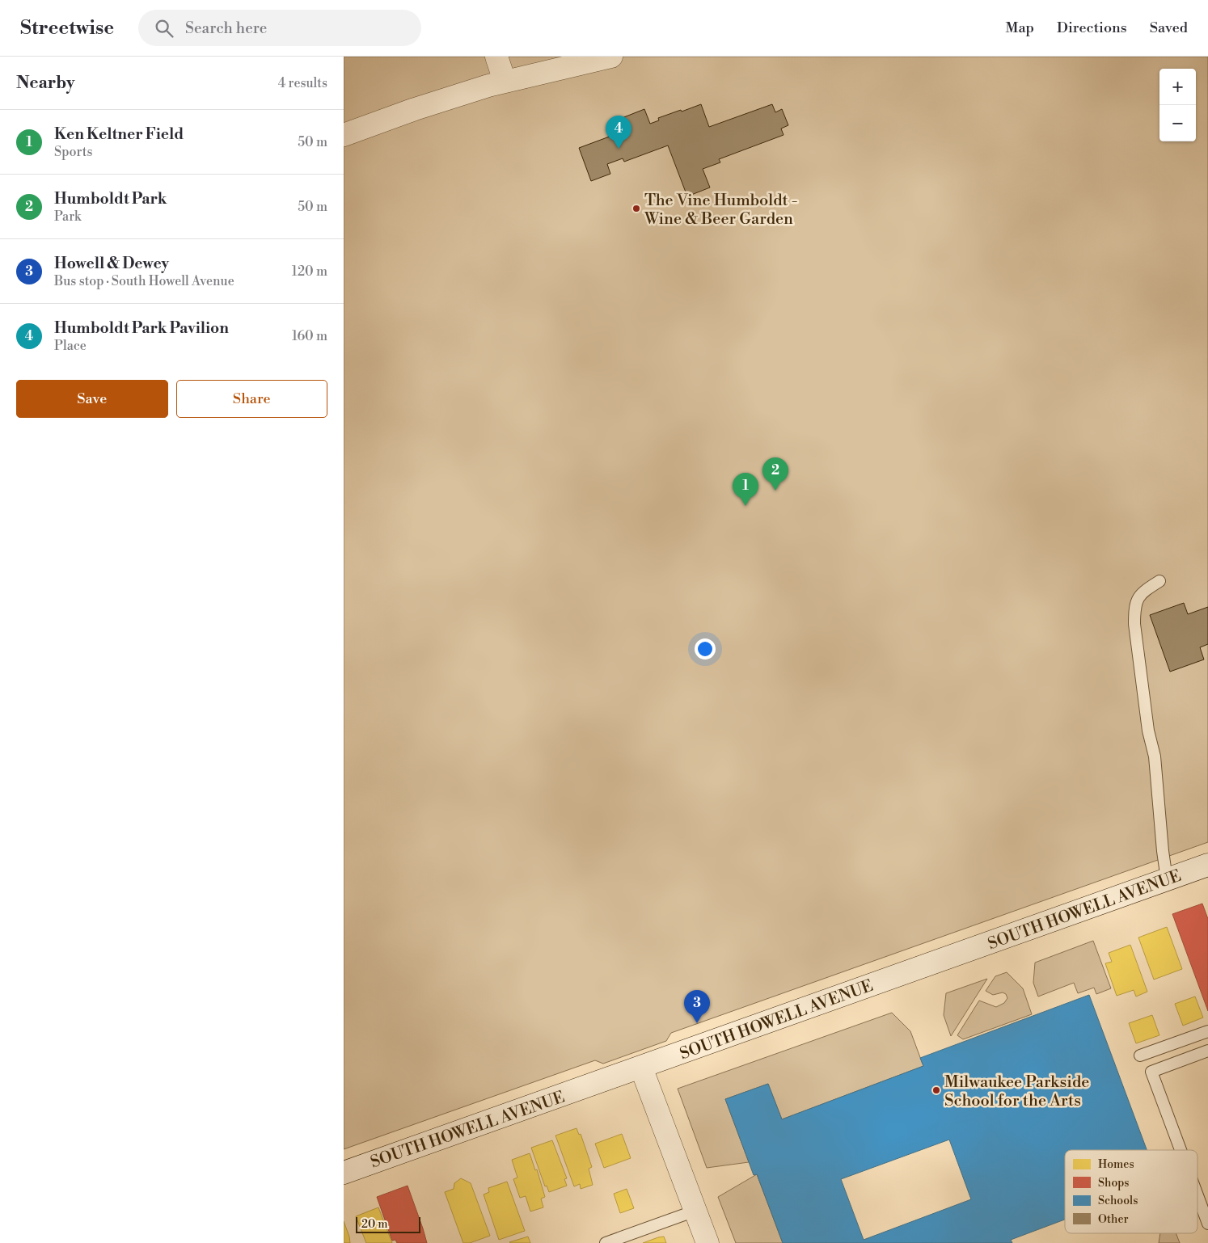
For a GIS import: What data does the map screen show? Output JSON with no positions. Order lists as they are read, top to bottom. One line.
{"streets":{"street":["SOUTH HOWELL AVENUE"]},"places":["The Vine Humboldt - Wine & Beer Garden","Milwaukee Parkside School for the Arts"],"legend":["Homes","Shops","Schools","Other"],"scale_bar":"20 m","page":{"header":"Streetwise","search":"Search here","nav":["Map","Directions","Saved"],"heading":["Nearby","4 results"],"map_buttons":["+","−"],"list":[{"mark":"1","name":"Ken Keltner Field","note":"Sports","value":"50 m"},{"mark":"2","name":"Humboldt Park","note":"Park","value":"50 m"},{"mark":"3","name":"Howell & Dewey","note":"Bus stop · South Howell Avenue","value":"120 m"},{"mark":"4","name":"Humboldt Park Pavilion","note":"Place","value":"160 m"}],"pins":["4","2","1","3"],"buttons":["Save","Share"],"scale":"20 m"}}
